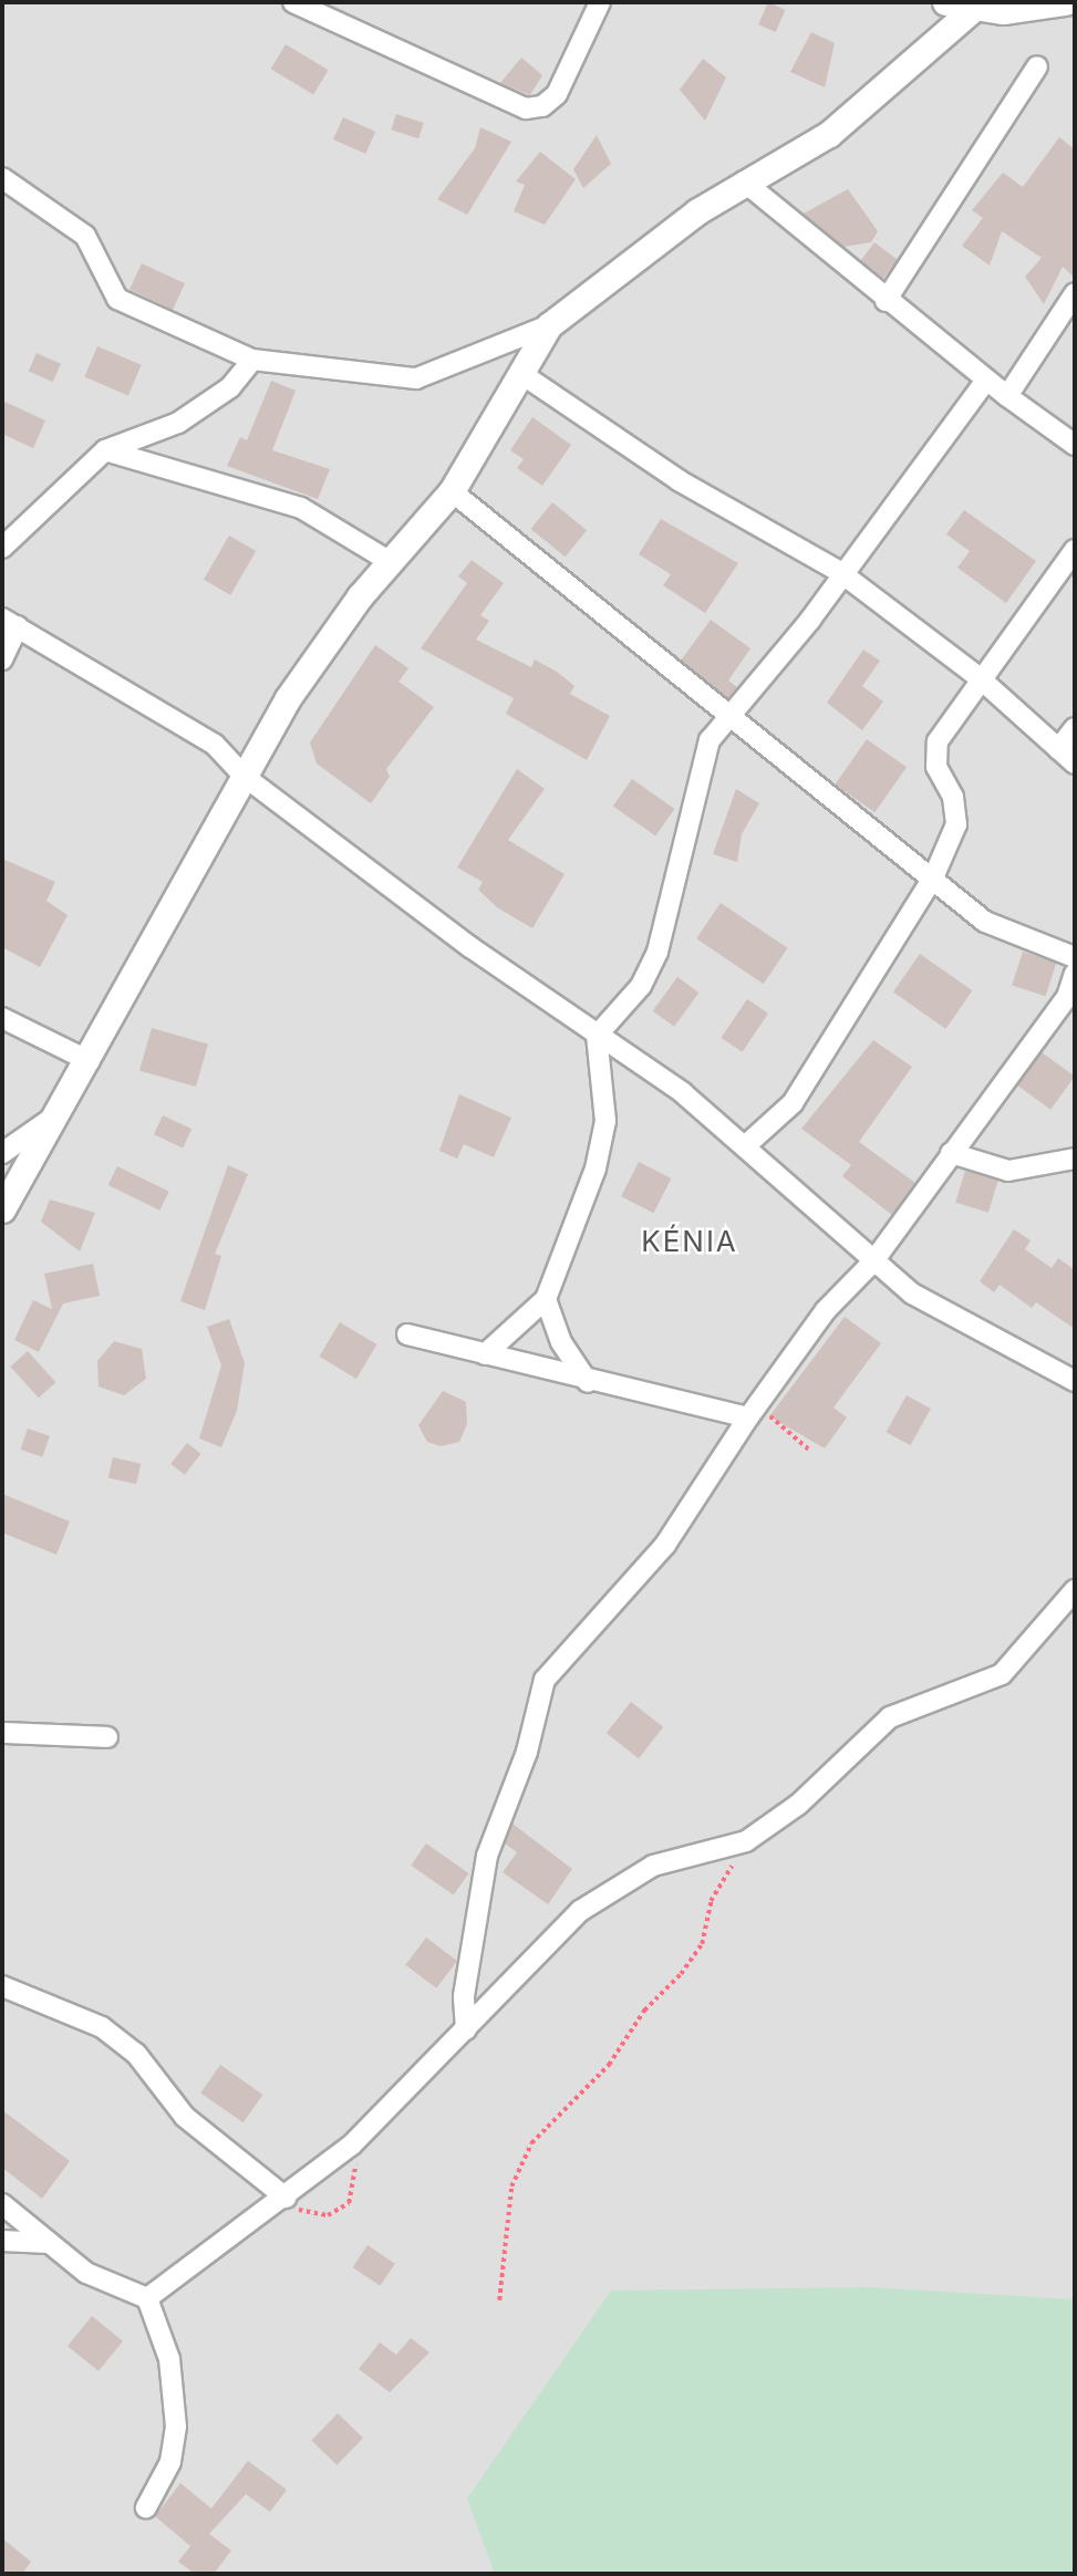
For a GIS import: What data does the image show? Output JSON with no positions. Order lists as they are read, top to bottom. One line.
{"districts":["KÉNIA"]}
